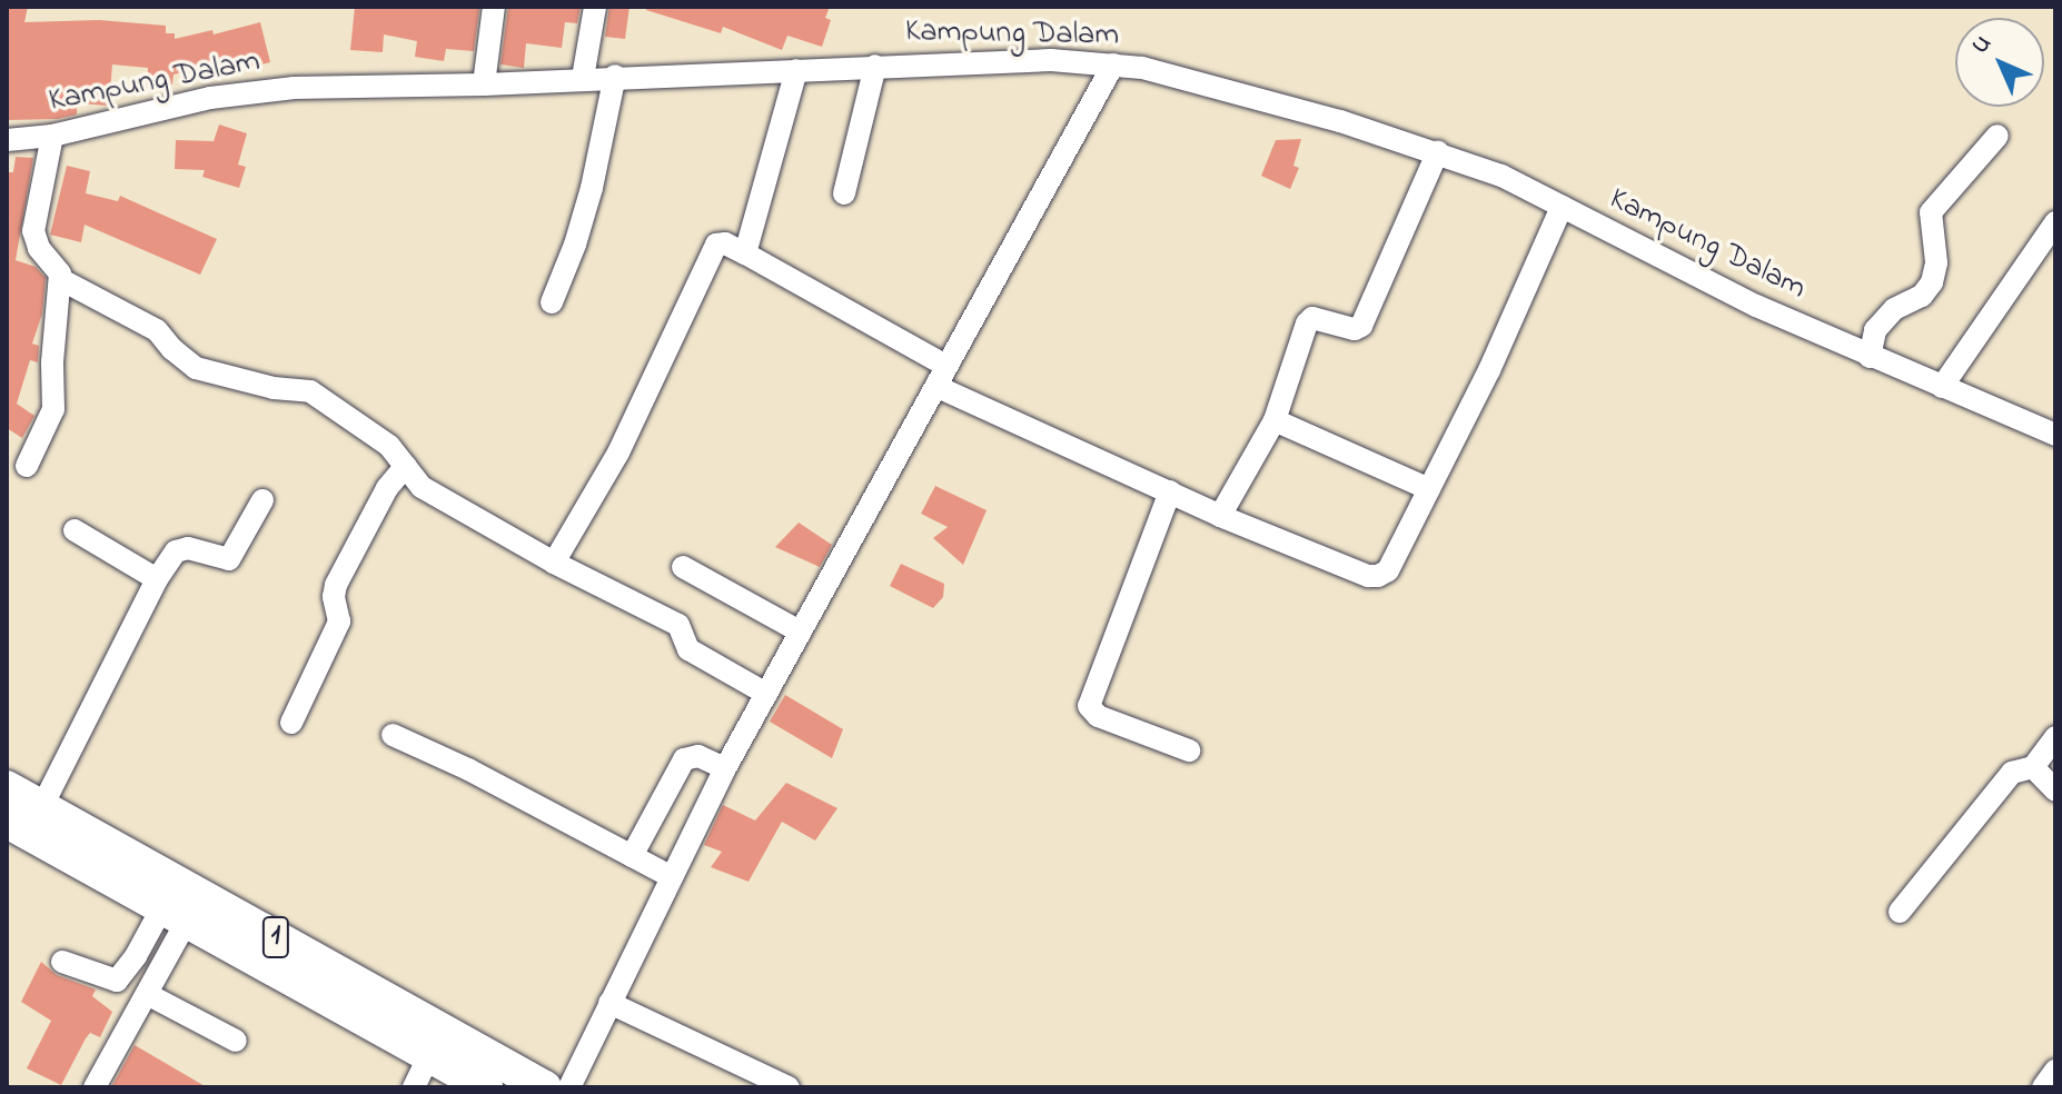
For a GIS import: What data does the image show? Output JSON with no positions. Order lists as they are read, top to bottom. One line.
{"streets":{"highway":["1"],"street":["Kampung Dalam"]},"north":"top left"}
